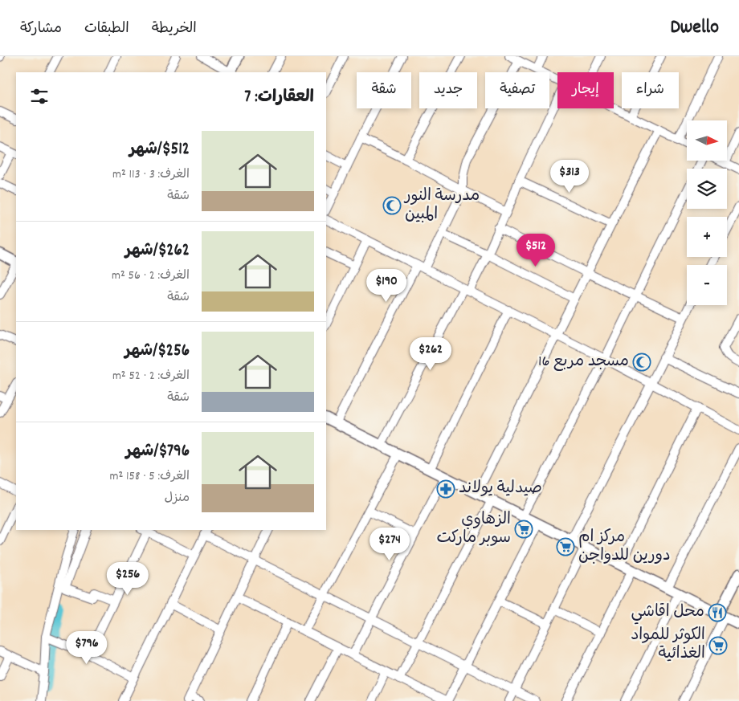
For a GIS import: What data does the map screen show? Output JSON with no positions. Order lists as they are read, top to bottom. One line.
{"places":{"mosque":["مدرسة النور المبين","مسجد مربع 16"],"pharmacy":["صيدلية يولاند"],"supermarket":["الزهاوي سوبر ماركت","مركز ام دورين للدواجن","الكوثر للمواد الغذائية"],"restaurant":["محل اقاشي"]},"north":"right","page":{"header":"Dwello","nav":["الخريطة","الطبقات","مشاركة"],"chip":["شراء","إيجار","تصفية","جديد","شقة"],"heading":"العقارات: 7","map_buttons":["+","−"],"list":[{"name":"$512/شهر","note":"الغرف: 3 · 113 m² · شقة"},{"name":"$262/شهر","note":"الغرف: 2 · 56 m² · شقة"},{"name":"$256/شهر","note":"الغرف: 2 · 52 m² · شقة"},{"name":"$796/شهر","note":"الغرف: 5 · 158 m² · منزل"}],"price":["$313","$512","$190","$262","$274","$256","$796"]}}
